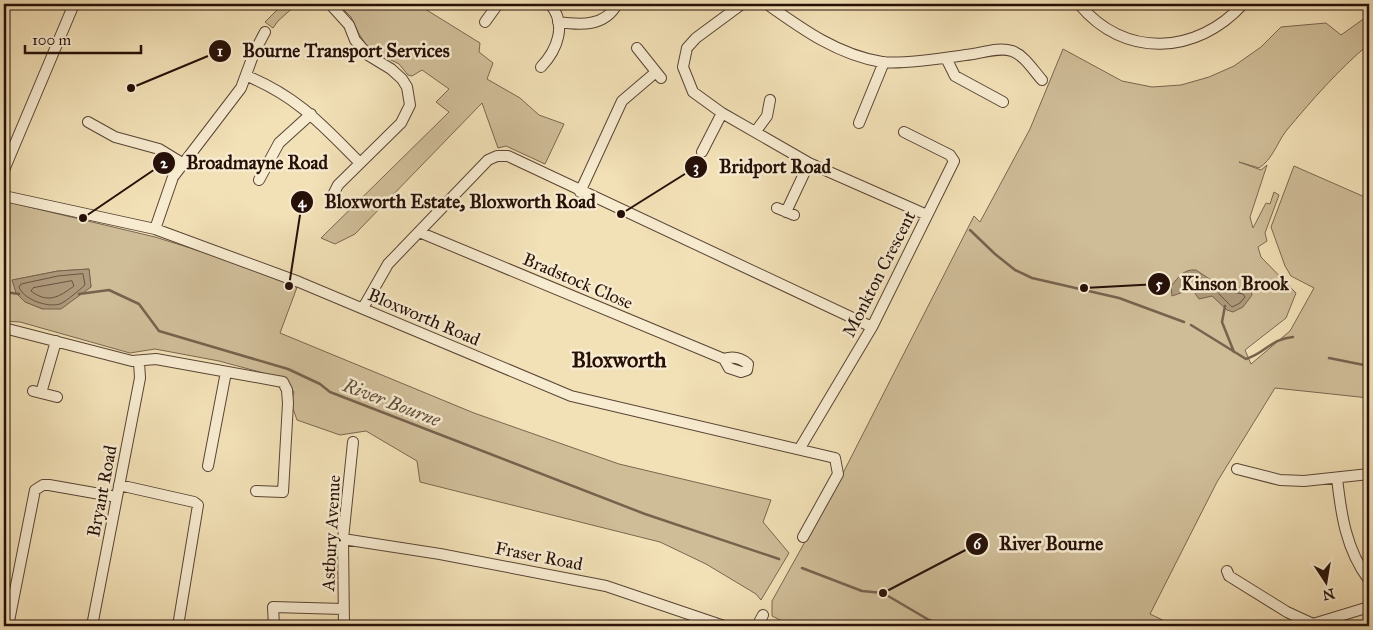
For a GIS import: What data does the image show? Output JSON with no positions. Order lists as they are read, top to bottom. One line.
{"streets":{"street":["Monkton Crescent","Bradstock Close","Bloxworth Road","Bryant Road","Astbury Avenue","Fraser Road"]},"crossings":[["Monkton Crescent","Bloxworth Road"],["Astbury Avenue","Fraser Road"]],"districts":["Bloxworth"],"water":["River Bourne"],"places":["Bourne Transport Services","Bridport Road","Broadmayne Road","Bloxworth Estate, Bloxworth Road","Kinson Brook","River Bourne"],"scale_bar":"100 m","north":"bottom"}
